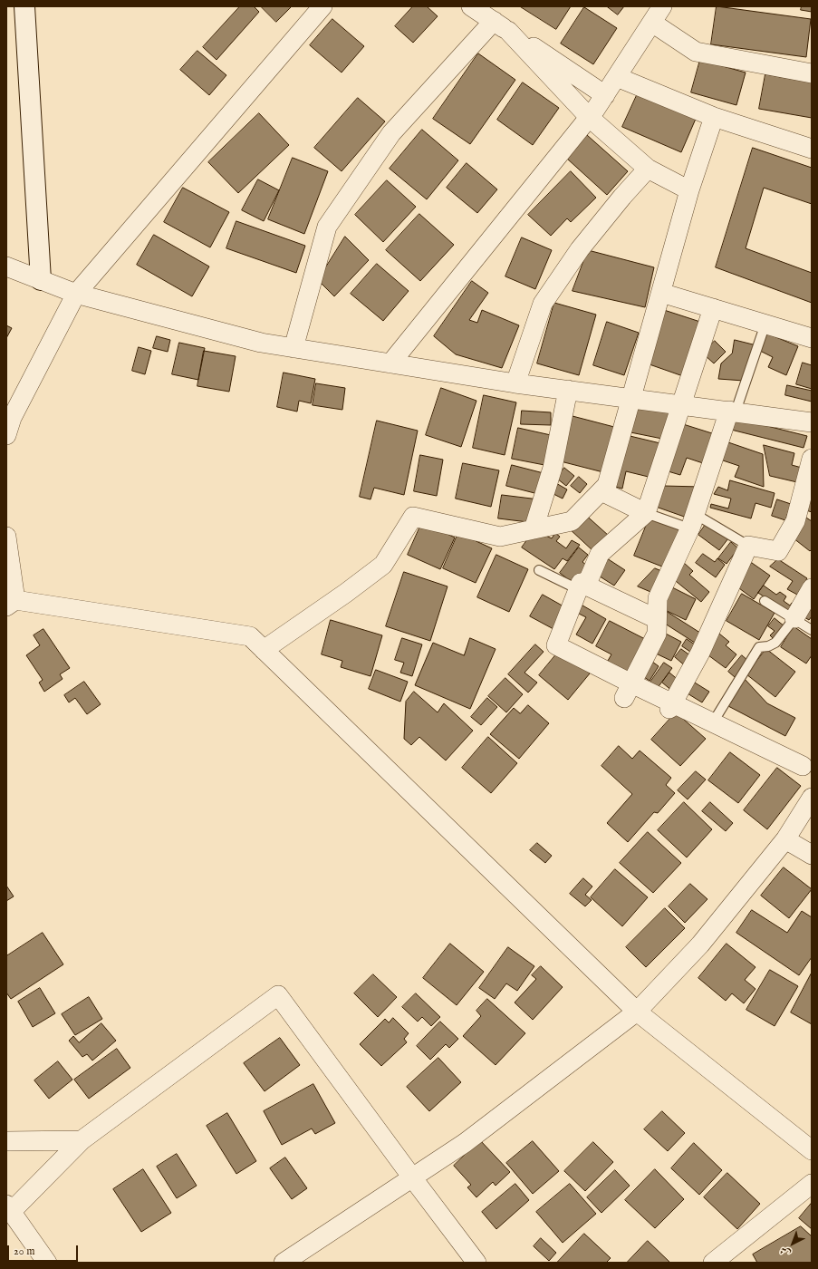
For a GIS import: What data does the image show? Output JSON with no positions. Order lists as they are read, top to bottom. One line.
{"scale_bar":"20 m","north":"bottom left"}
